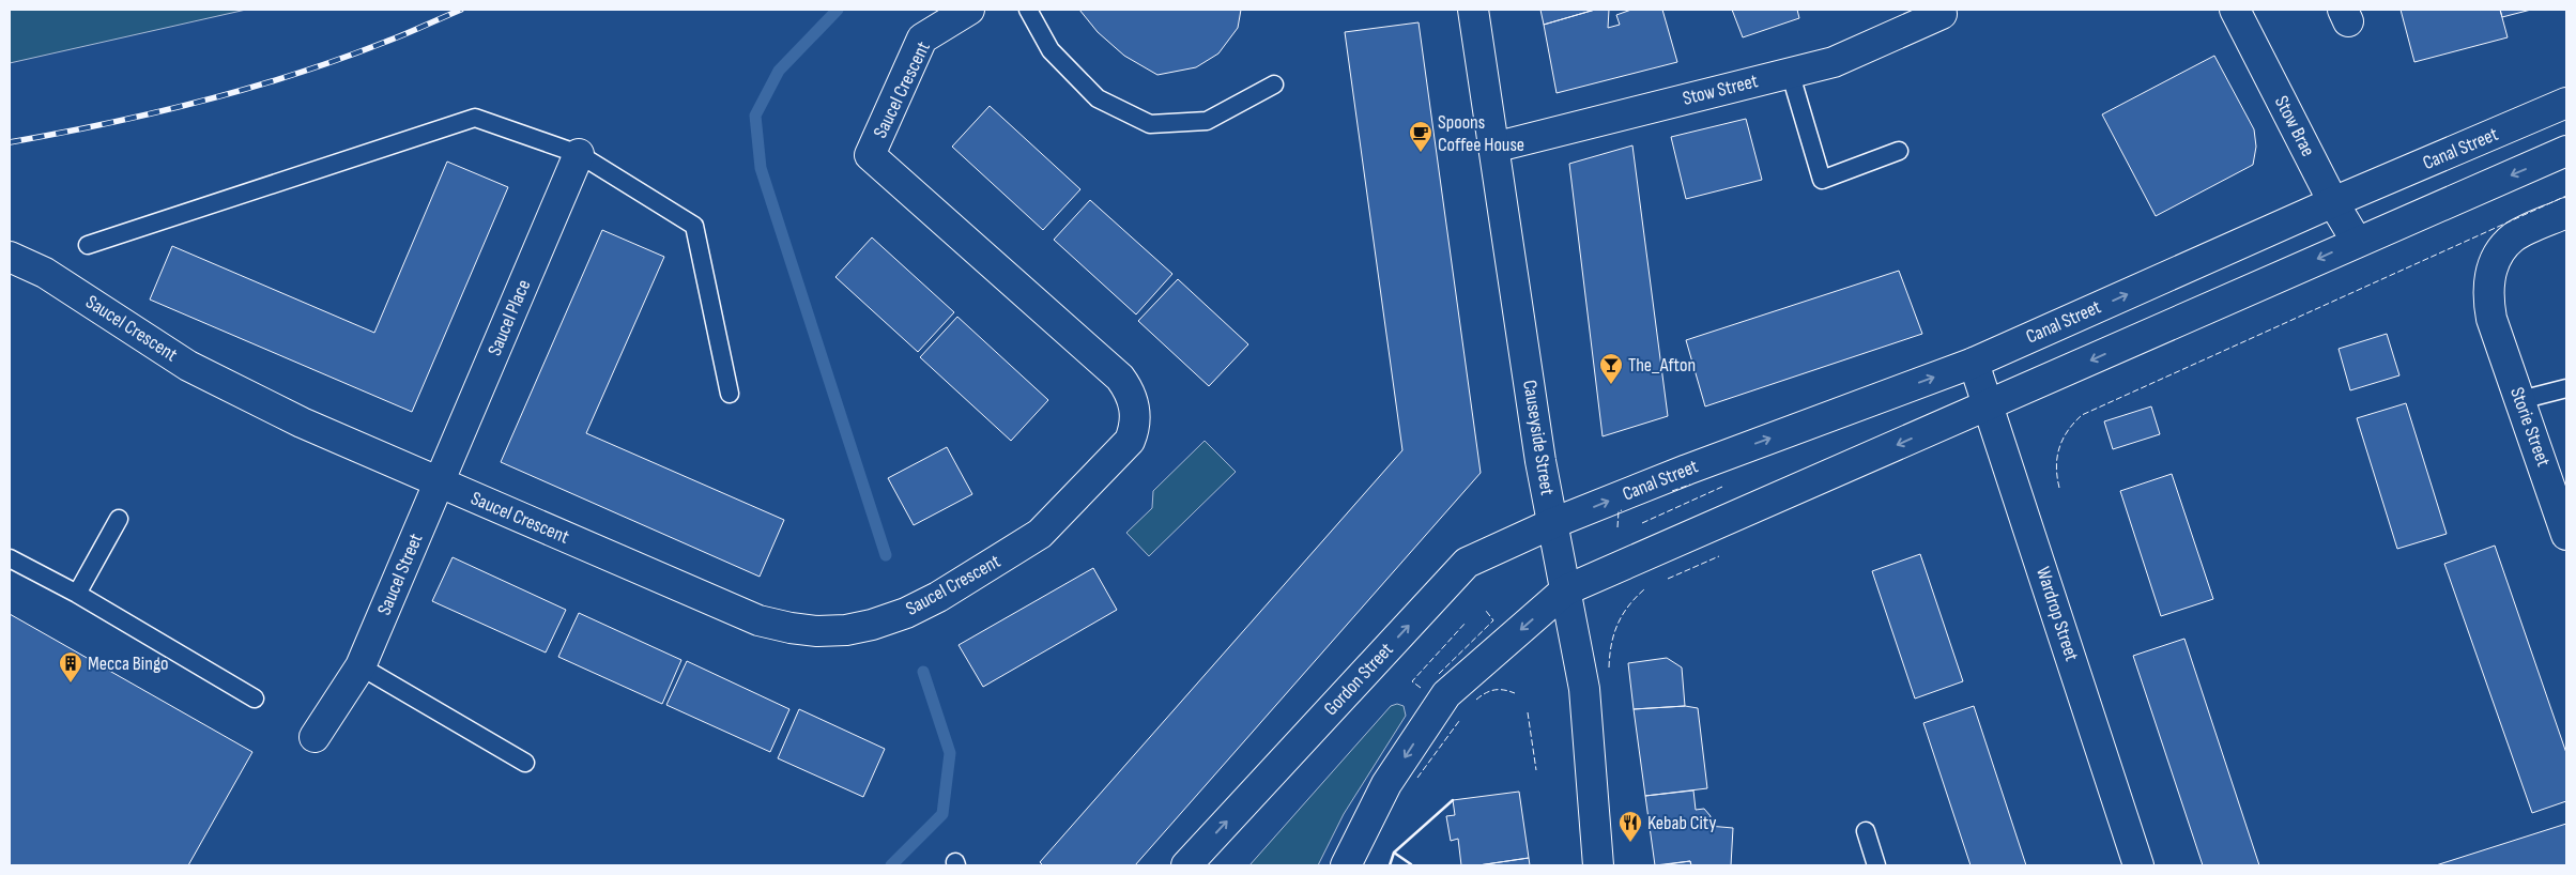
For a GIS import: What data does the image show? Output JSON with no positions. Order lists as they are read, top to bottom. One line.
{"streets":{"street":["Saucel Crescent","Stow Street","Stow Brae","Canal Street","Saucel Place","Storie Street","Causeyside Street","Saucel Street","Wardrop Street","Gordon Street"]},"crossings":[["Saucel Crescent","Saucel Place"],["Saucel Crescent","Saucel Street"],["Stow Street","Causeyside Street"],["Stow Brae","Canal Street"],["Canal Street","Causeyside Street"],["Canal Street","Wardrop Street"],["Canal Street","Gordon Street"],["Saucel Place","Saucel Street"],["Causeyside Street","Gordon Street"]],"places":{"cafe":["Spoons Coffee House"],"bar":["The_Afton"],"building":["Mecca Bingo"],"restaurant":["Kebab City"]}}
